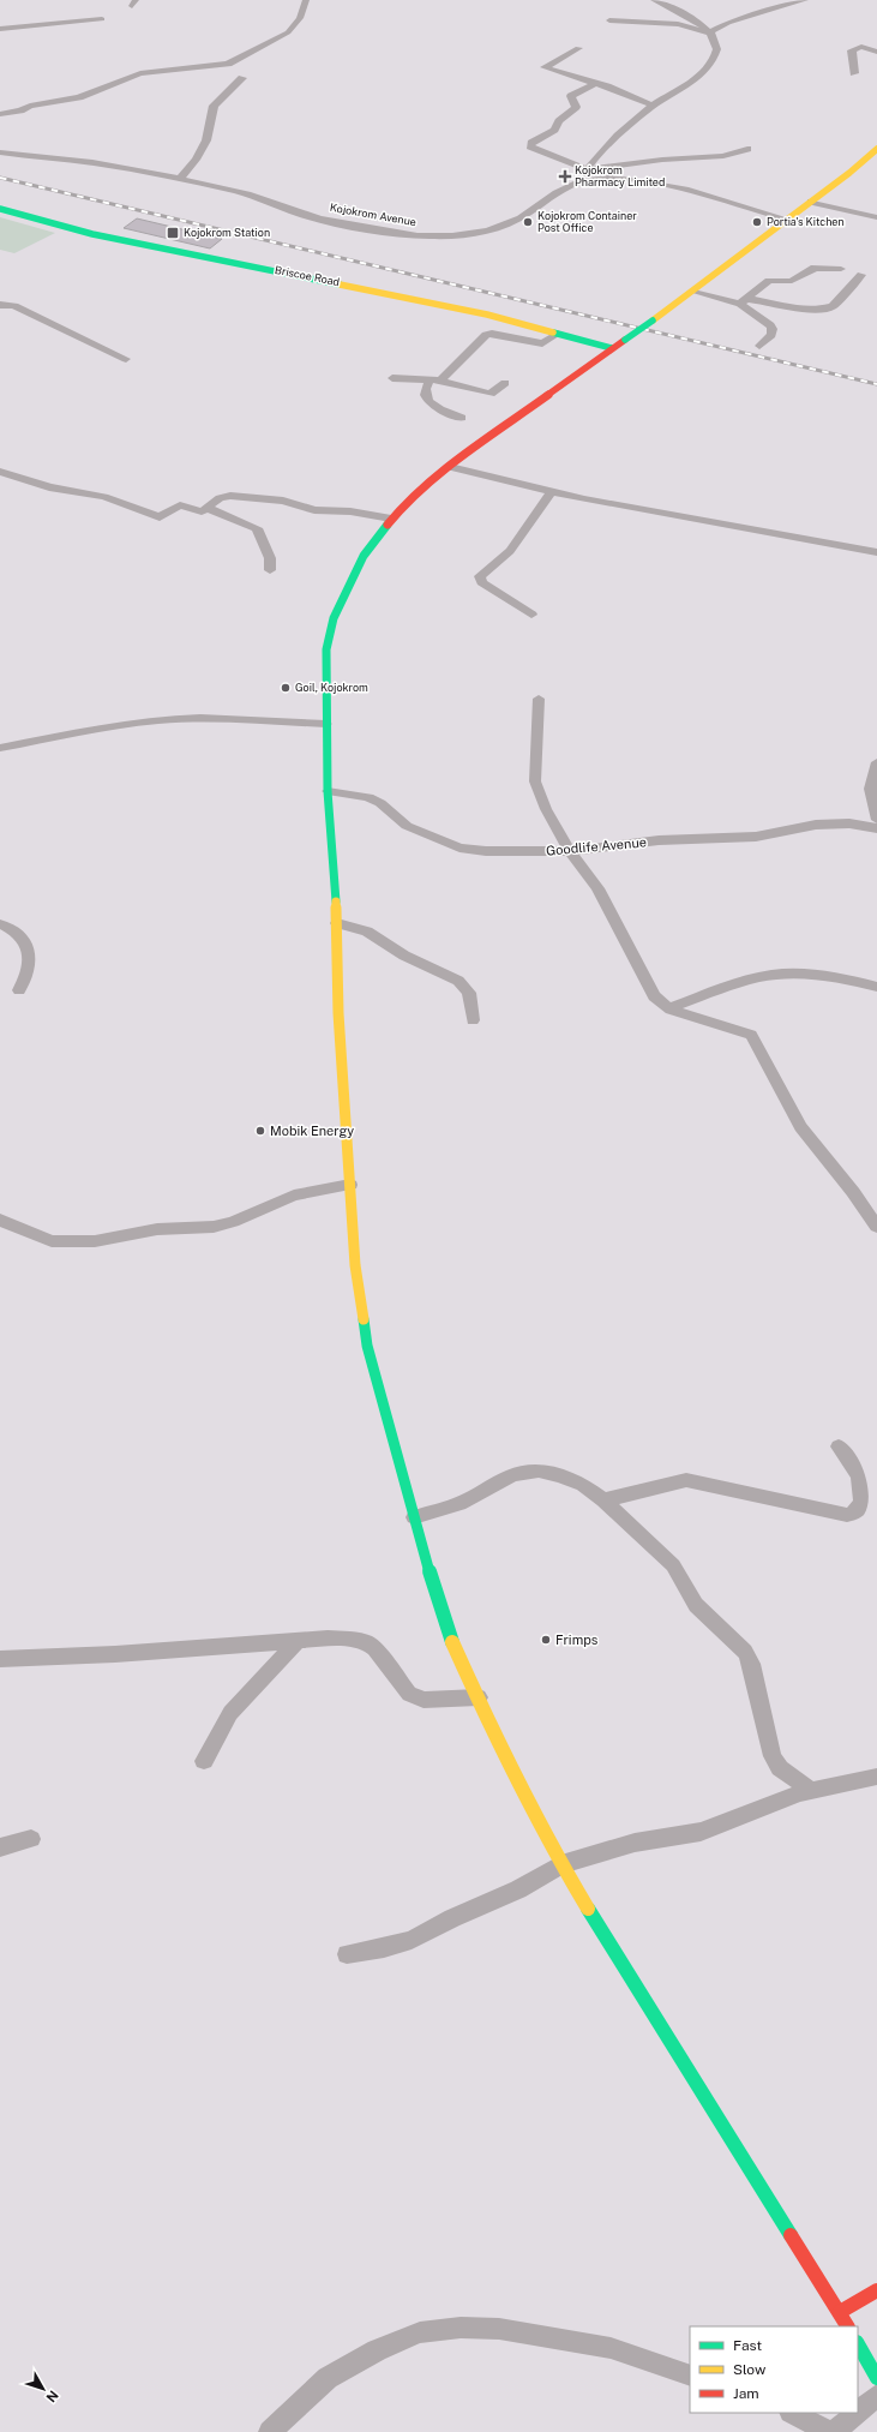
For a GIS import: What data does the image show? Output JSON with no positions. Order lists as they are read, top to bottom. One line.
{"streets":{"main road":["Briscoe Road"],"street":["Kojokrom Avenue","Goodlife Avenue"]},"places":{"health":["Kojokrom Pharmacy Limited"],"other":["Kojokrom Container Post Office","Portia's Kitchen","Goil, Kojokrom","Mobik Energy","Frimps"],"transit":["Kojokrom Station"]},"legend":["Fast","Slow","Jam"],"north":"bottom right"}
